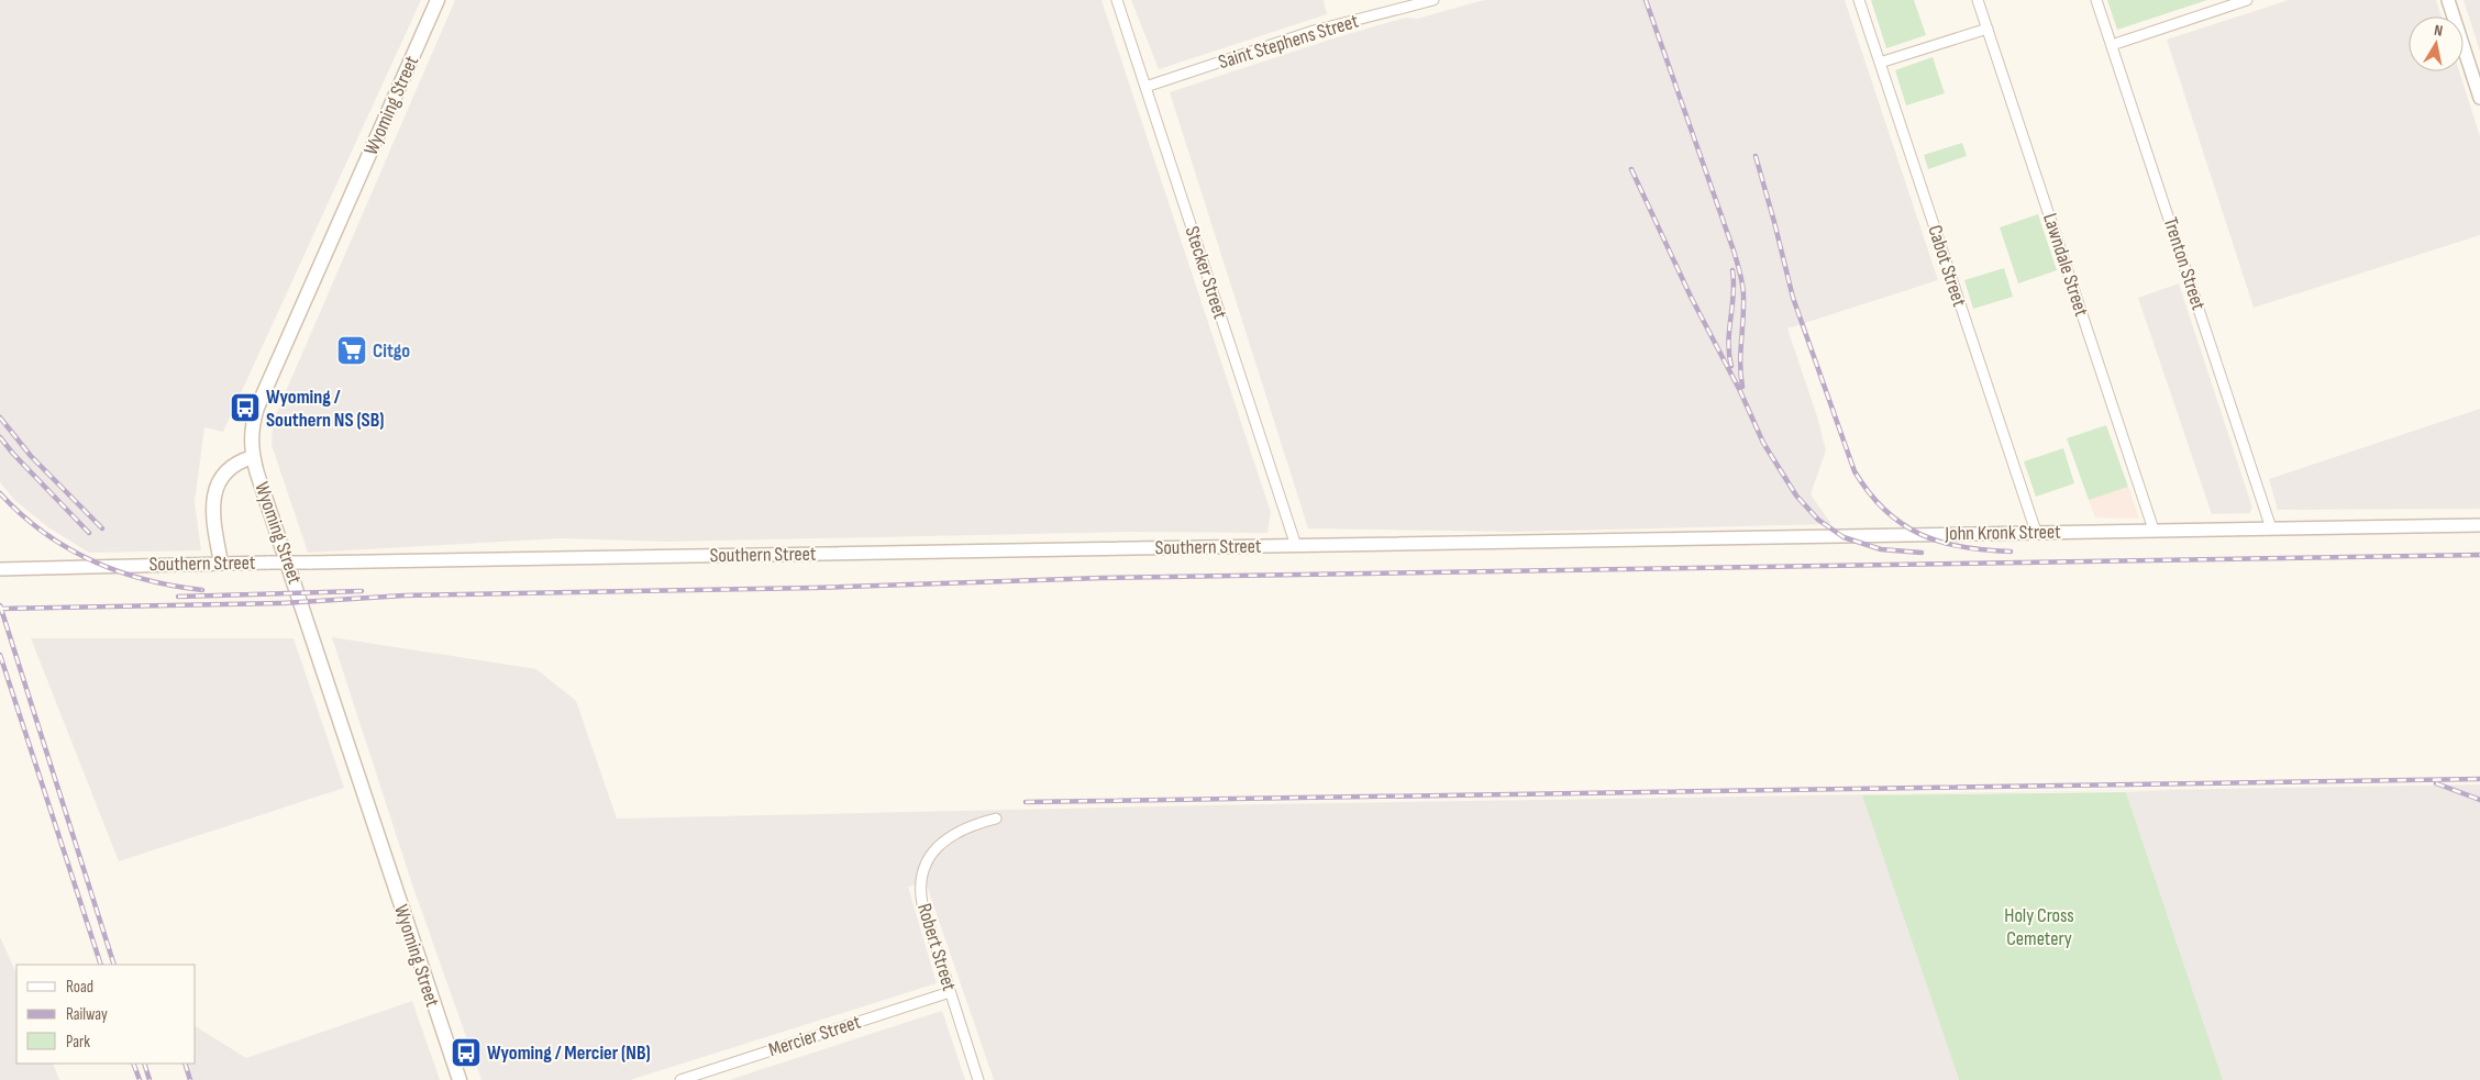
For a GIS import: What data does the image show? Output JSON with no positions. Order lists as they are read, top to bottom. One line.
{"streets":{"main road":["Wyoming Street"],"street":["Saint Stephens Street","Trenton Street","Lawndale Street","Cabot Street","Stecker Street","John Kronk Street","Southern Street","Robert Street","Mercier Street"]},"crossings":[["Saint Stephens Street","Stecker Street"],["Trenton Street","John Kronk Street"],["Lawndale Street","John Kronk Street"],["Cabot Street","John Kronk Street"],["Stecker Street","Southern Street"],["John Kronk Street","Southern Street"],["Robert Street","Mercier Street"]],"parks":["Holy Cross Cemetery"],"places":{"supermarket":["Citgo"],"bus stop":["Wyoming / Southern NS (SB)","Wyoming / Mercier (NB)"]},"legend":["Road","Railway","Park"],"north":"top"}
